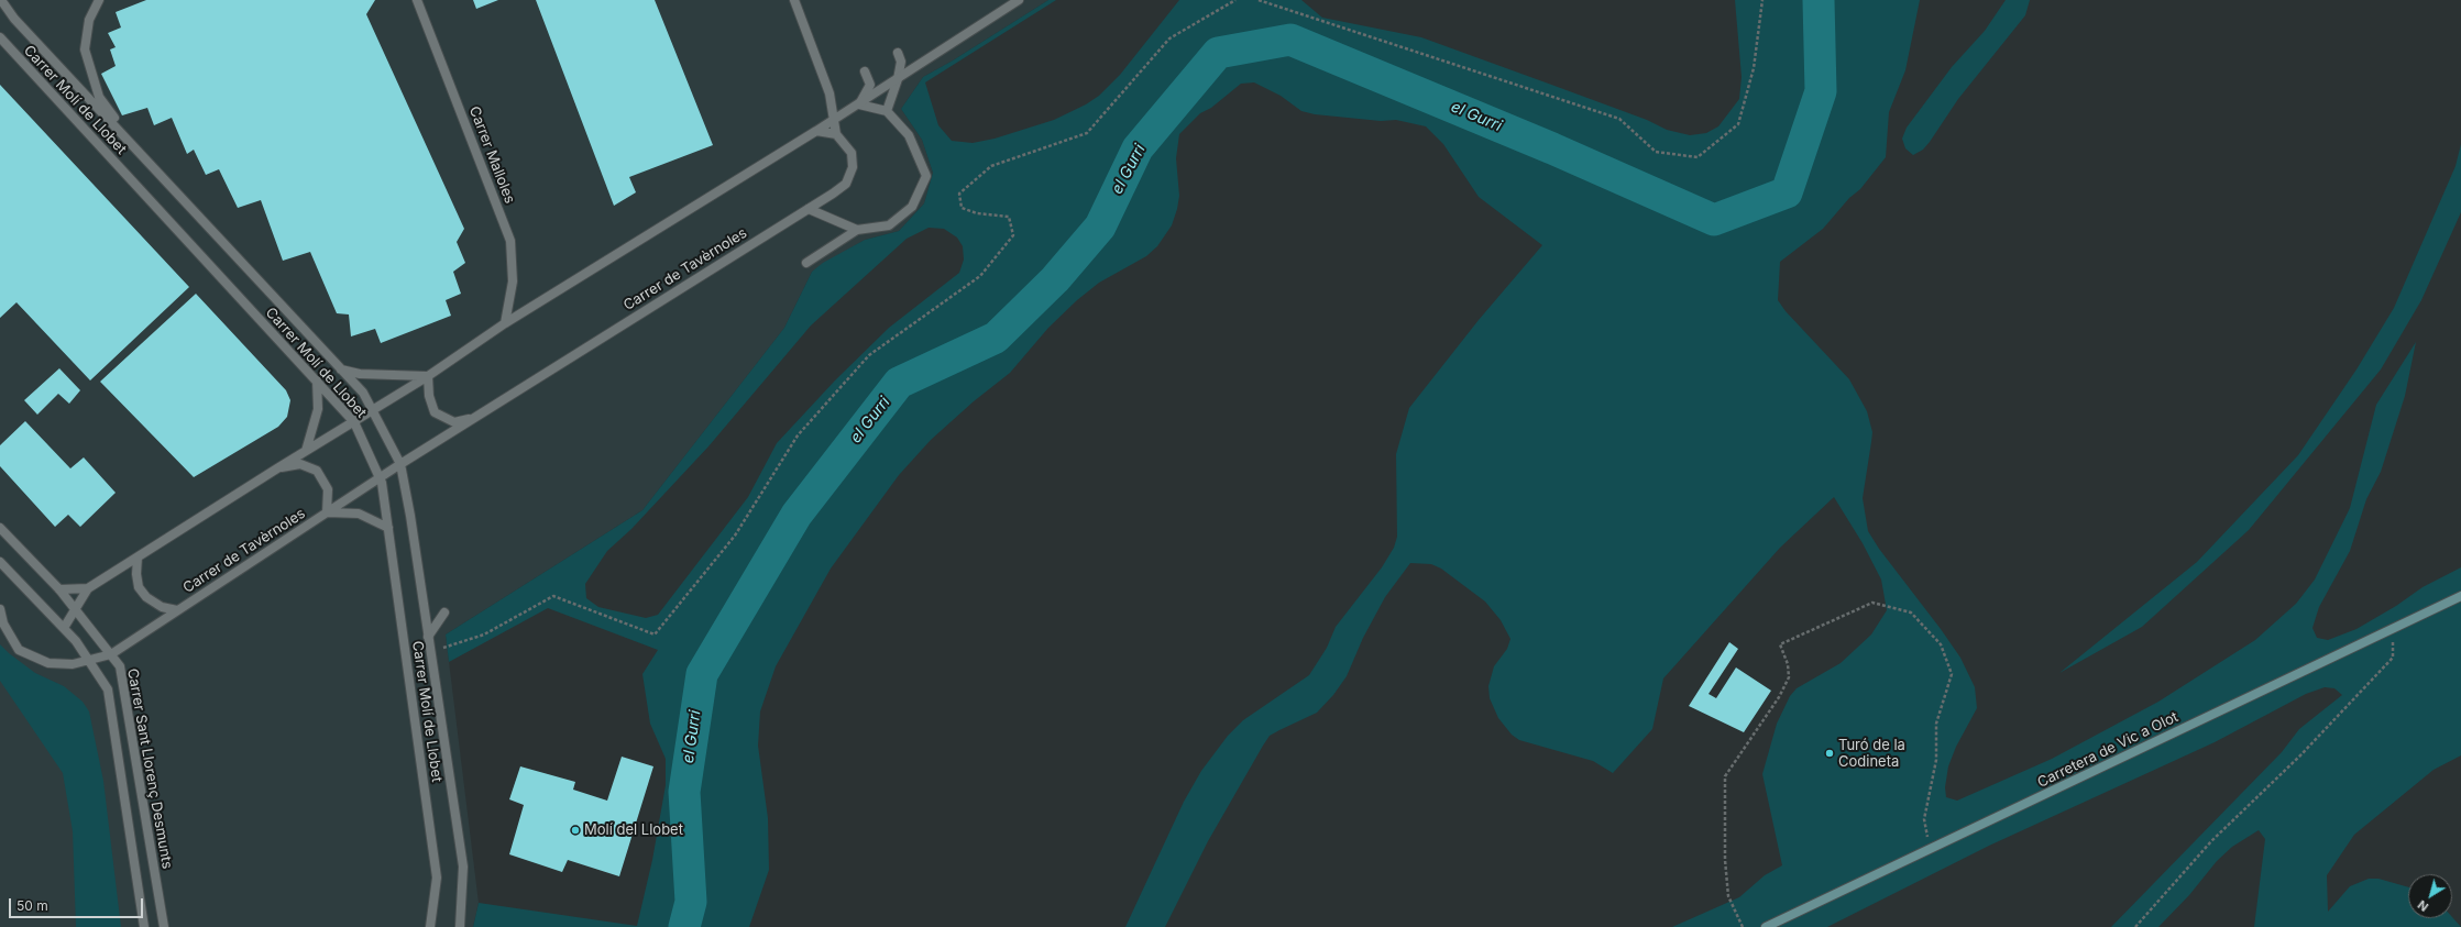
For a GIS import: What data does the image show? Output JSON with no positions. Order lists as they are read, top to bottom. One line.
{"streets":{"street":["Carrer Molí de Llobet","Carrer Malloles","Carrer de Tavèrnoles","Carretera de Vic a Olot","Carrer Sant Llorenç Desmunts"]},"crossings":[["Carrer Molí de Llobet","Carrer de Tavèrnoles"],["Carrer Malloles","Carrer de Tavèrnoles"],["Carrer de Tavèrnoles","Carrer Sant Llorenç Desmunts"]],"water":["el Gurri"],"places":["Turó de la Codineta","Molí del Llobet"],"scale_bar":"50 m","north":"bottom left"}
